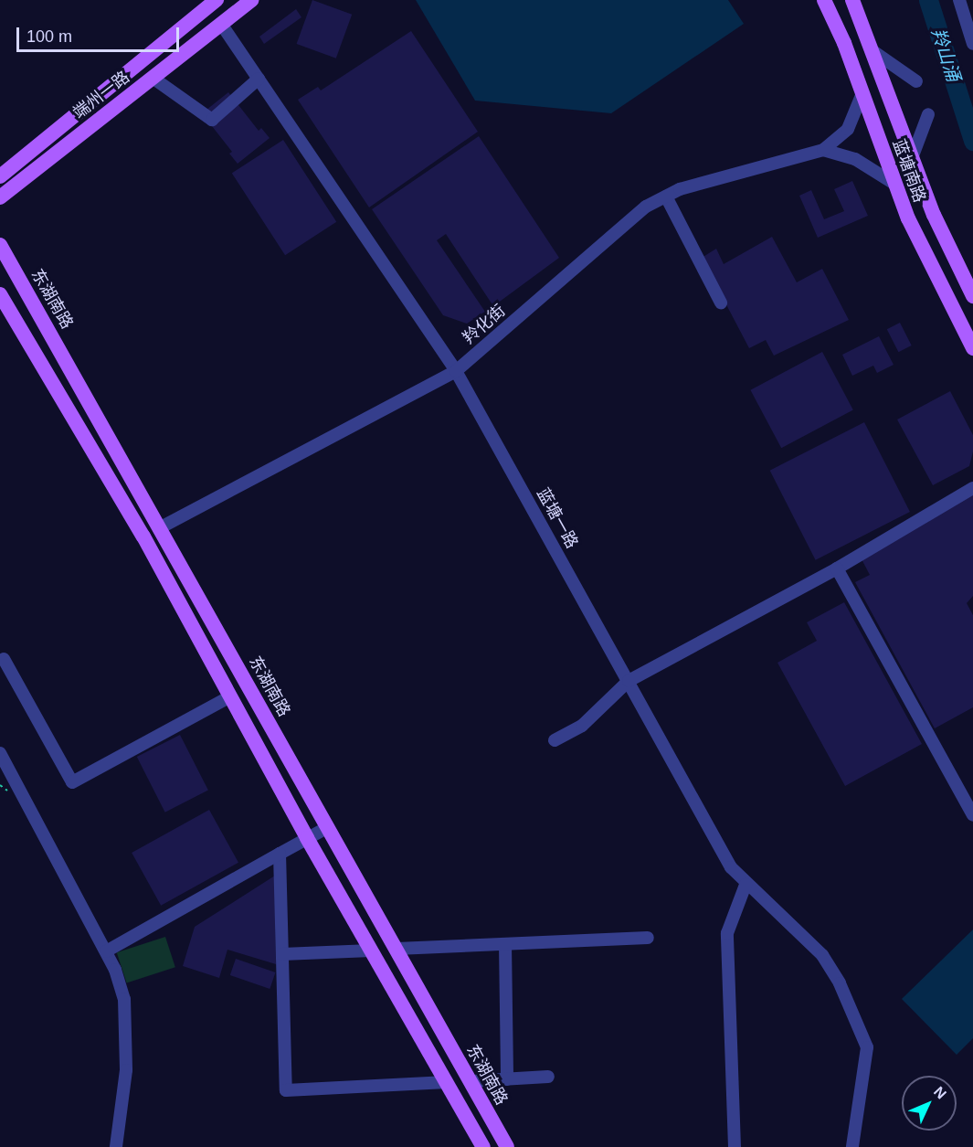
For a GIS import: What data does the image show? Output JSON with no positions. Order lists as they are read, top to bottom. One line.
{"streets":{"main road":["端州一路","蓝塘南路","东湖南路"],"street":["羚化街","蓝塘一路"]},"crossings":[["端州一路","蓝塘一路"],["东湖南路","羚化街"],["羚化街","蓝塘一路"]],"water":["羚山涌"],"scale_bar":"100 m","north":"top right"}
